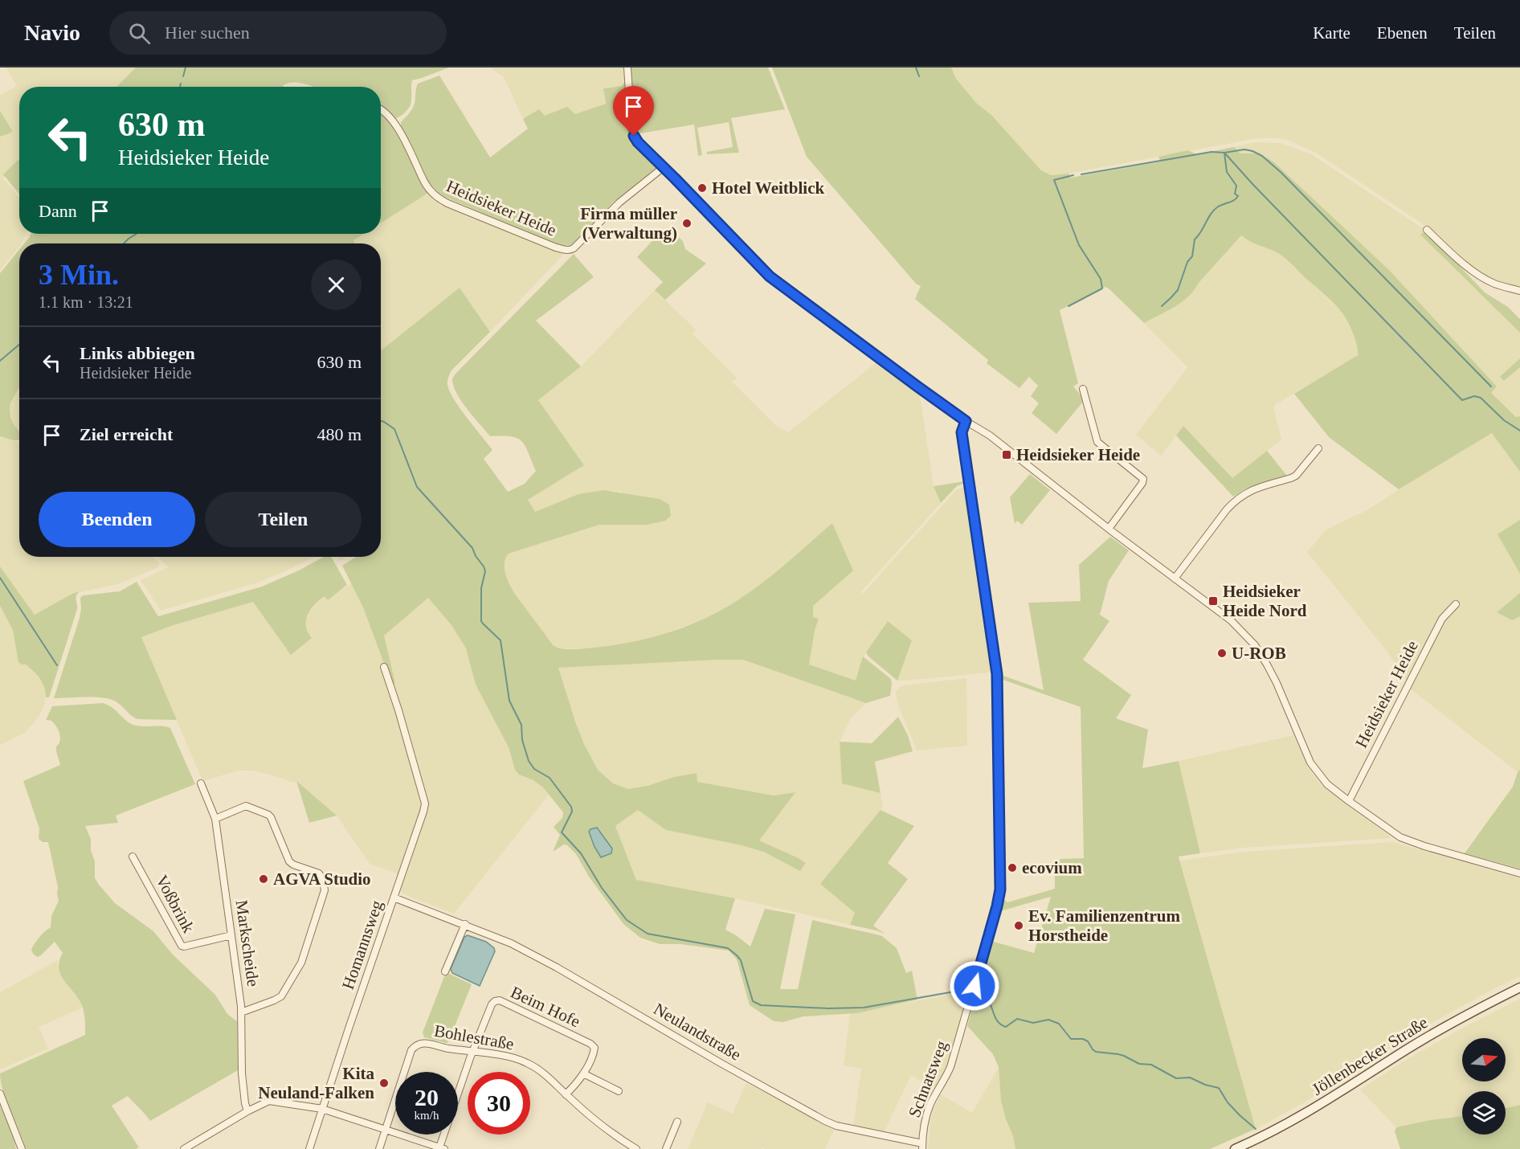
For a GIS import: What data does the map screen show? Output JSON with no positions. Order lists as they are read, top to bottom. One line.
{"streets":{"main road":["Jöllenbecker Straße"],"street":["Heidsieker Heide","Voßbrink","Markscheide","Homannsweg","Beim Hofe","Neulandstraße","Bohlestraße","Schnatsweg"]},"crossings":[["Voßbrink","Markscheide"],["Homannsweg","Neulandstraße"],["Beim Hofe","Bohlestraße"],["Neulandstraße","Schnatsweg"]],"places":{"other":["Hotel Weitblick","Firma müller (Verwaltung)","U-ROB","ecovium","AGVA Studio","Ev. Familienzentrum Horstheide","Kita Neuland-Falken"],"transit":["Heidsieker Heide","Heidsieker Heide Nord"]},"north":"right","page":{"header":"Navio","search":"Hier suchen","nav":["Karte","Ebenen","Teilen"],"turn":["630 m","Heidsieker Heide"],"then":"Dann","heading":["3 Min.","1.1 km · 13:21"],"list":[{"name":"Links abbiegen","note":"Heidsieker Heide","value":"630 m"},{"name":"Ziel erreicht","value":"480 m"}],"buttons":["Beenden","Teilen"],"speed":"20 km/h","limit":"30"}}
